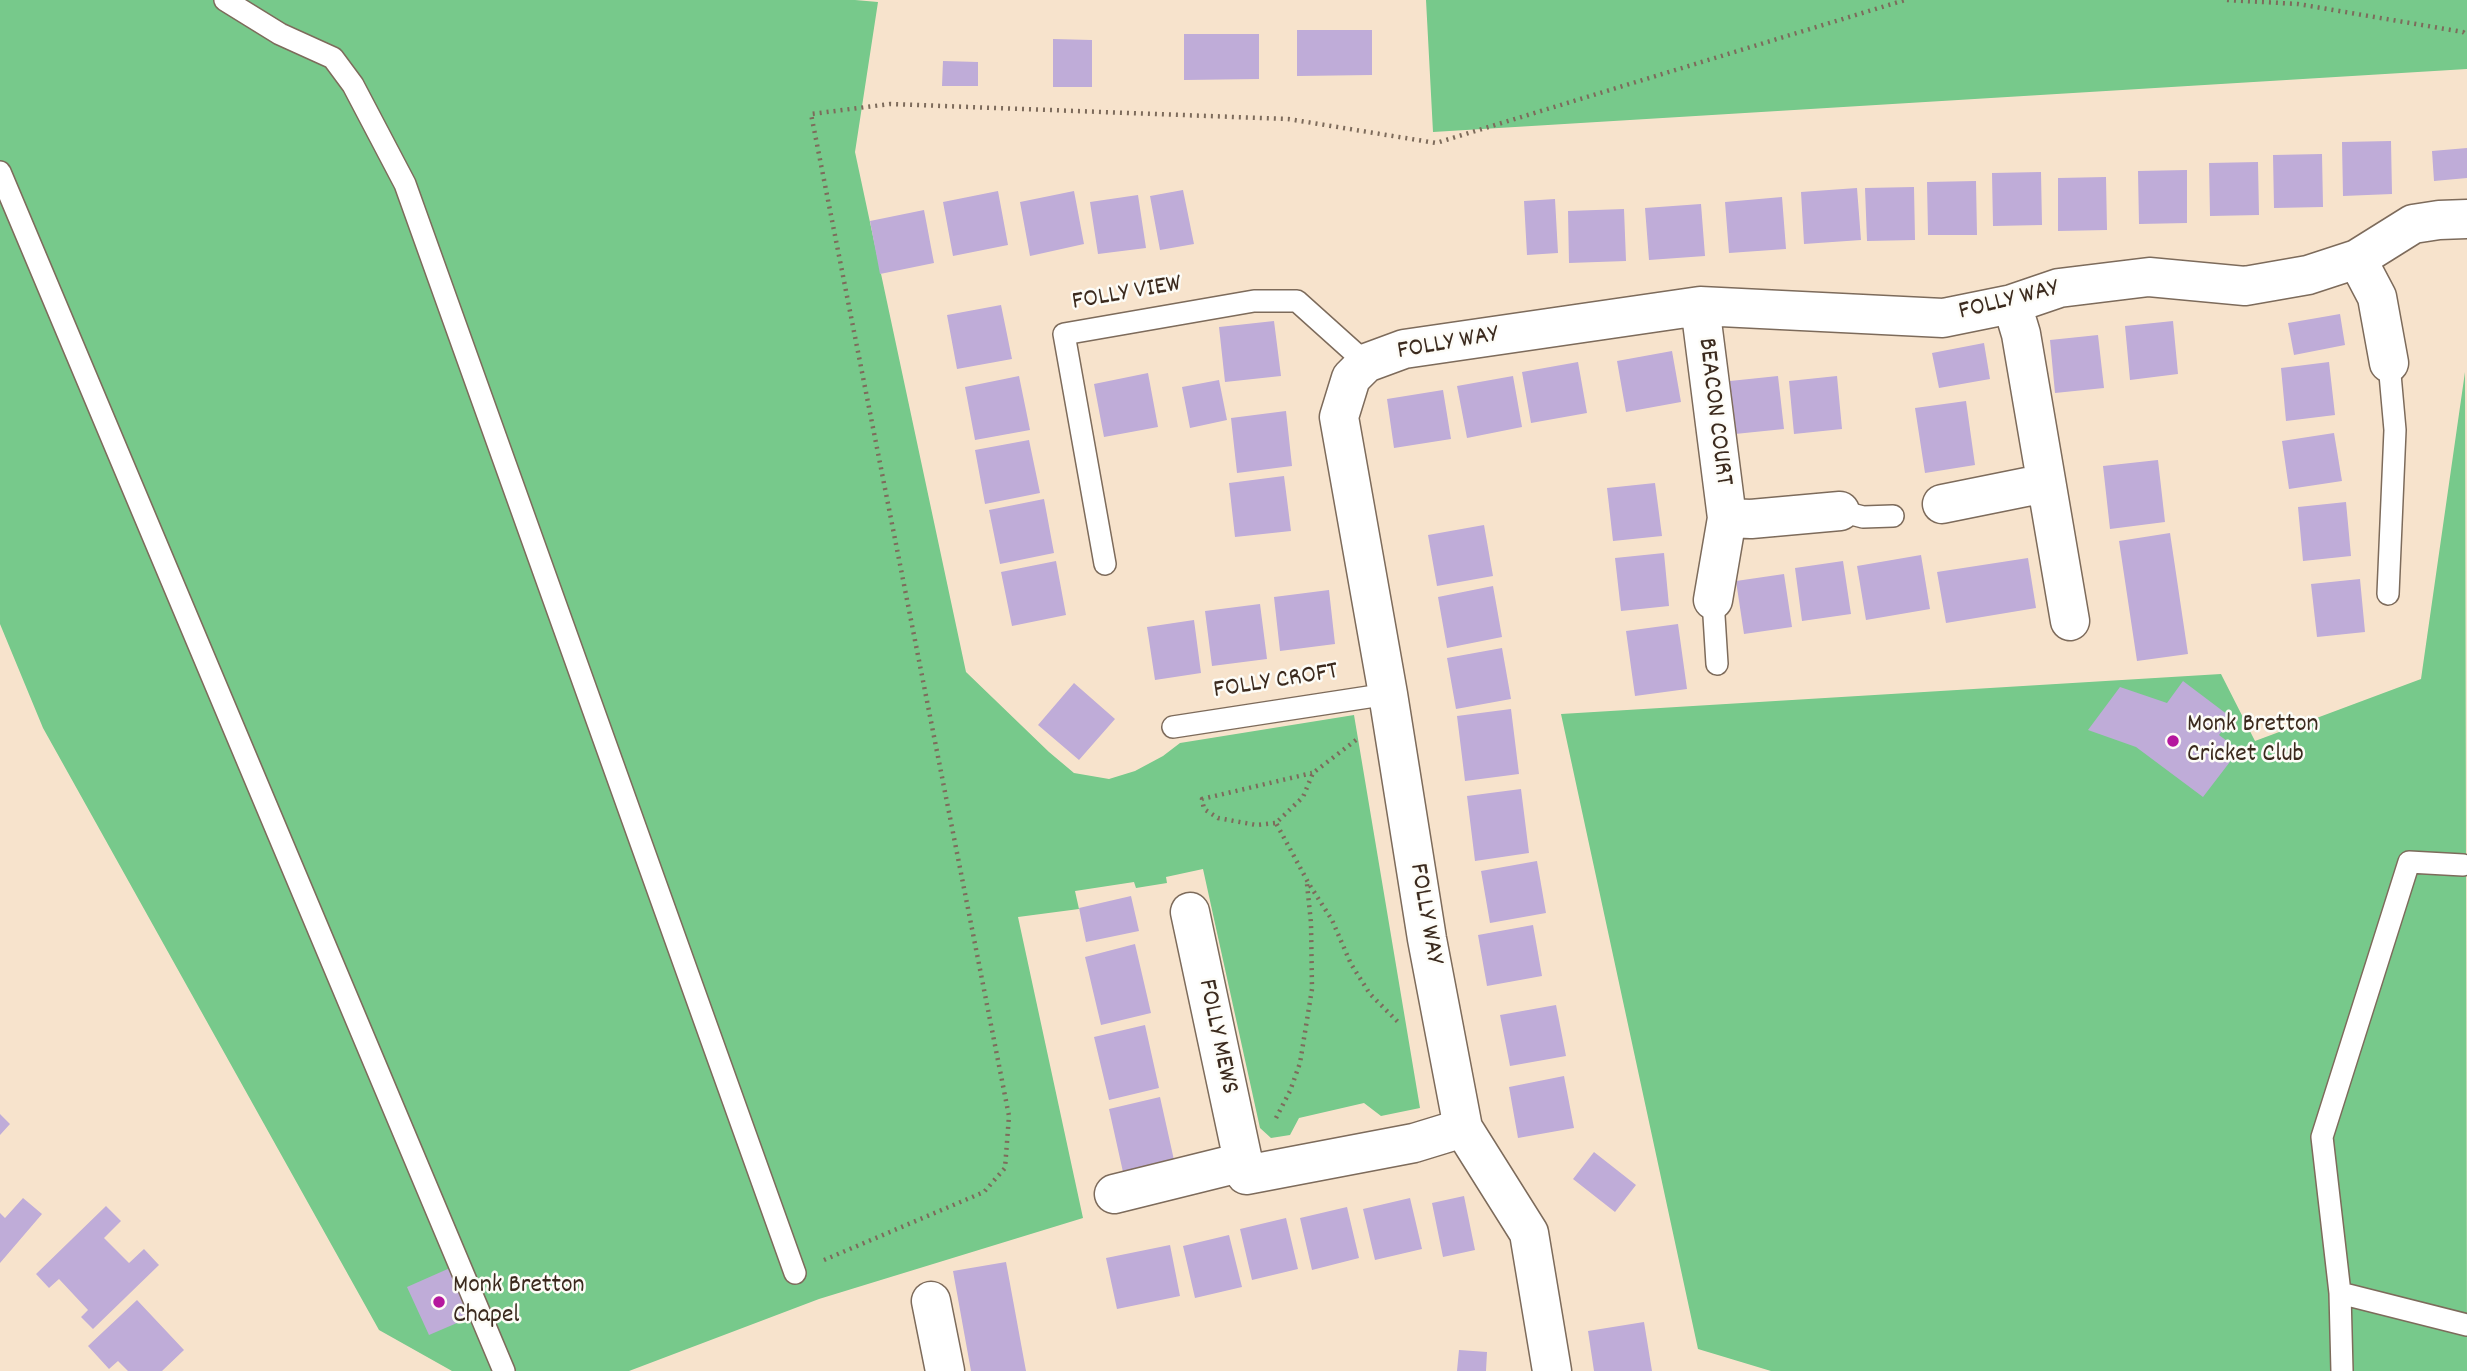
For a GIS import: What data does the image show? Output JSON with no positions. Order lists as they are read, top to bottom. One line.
{"streets":{"street":["FOLLY WAY","BEACON COURT","FOLLY MEWS"],"lane":["FOLLY VIEW","FOLLY CROFT"]},"crossings":[["FOLLY VIEW","FOLLY WAY"],["FOLLY WAY","BEACON COURT"],["FOLLY WAY","FOLLY CROFT"]],"places":["Monk Bretton Cricket Club","Monk Bretton Chapel"]}
